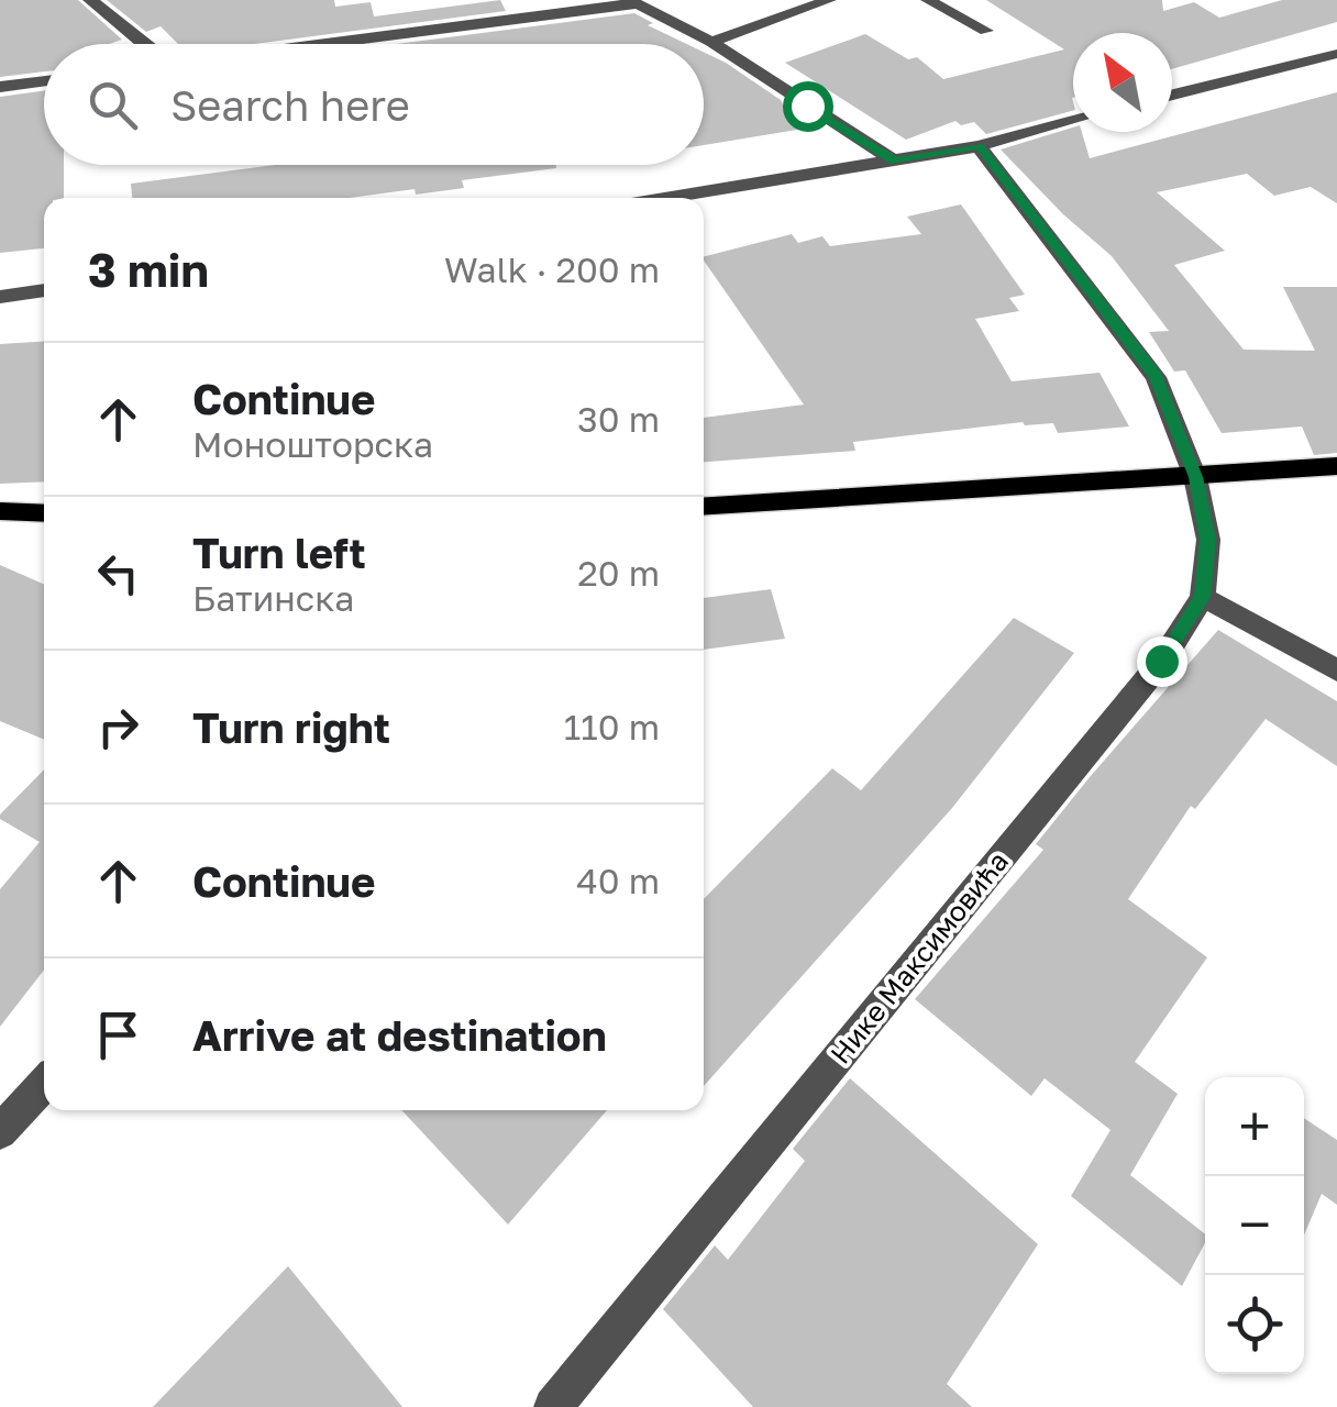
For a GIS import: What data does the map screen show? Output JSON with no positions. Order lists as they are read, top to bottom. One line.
{"streets":{"street":["Нике Максимовића"]},"north":"top left","page":{"search":"Search here","heading":["3 min","Walk · 200 m"],"list":[["Continue","Моношторска","30 m"],["Turn left","Батинска","20 m"],["Turn right","110 m"],["Continue","40 m"],"Arrive at destination"],"map_buttons":["+","−"]}}
